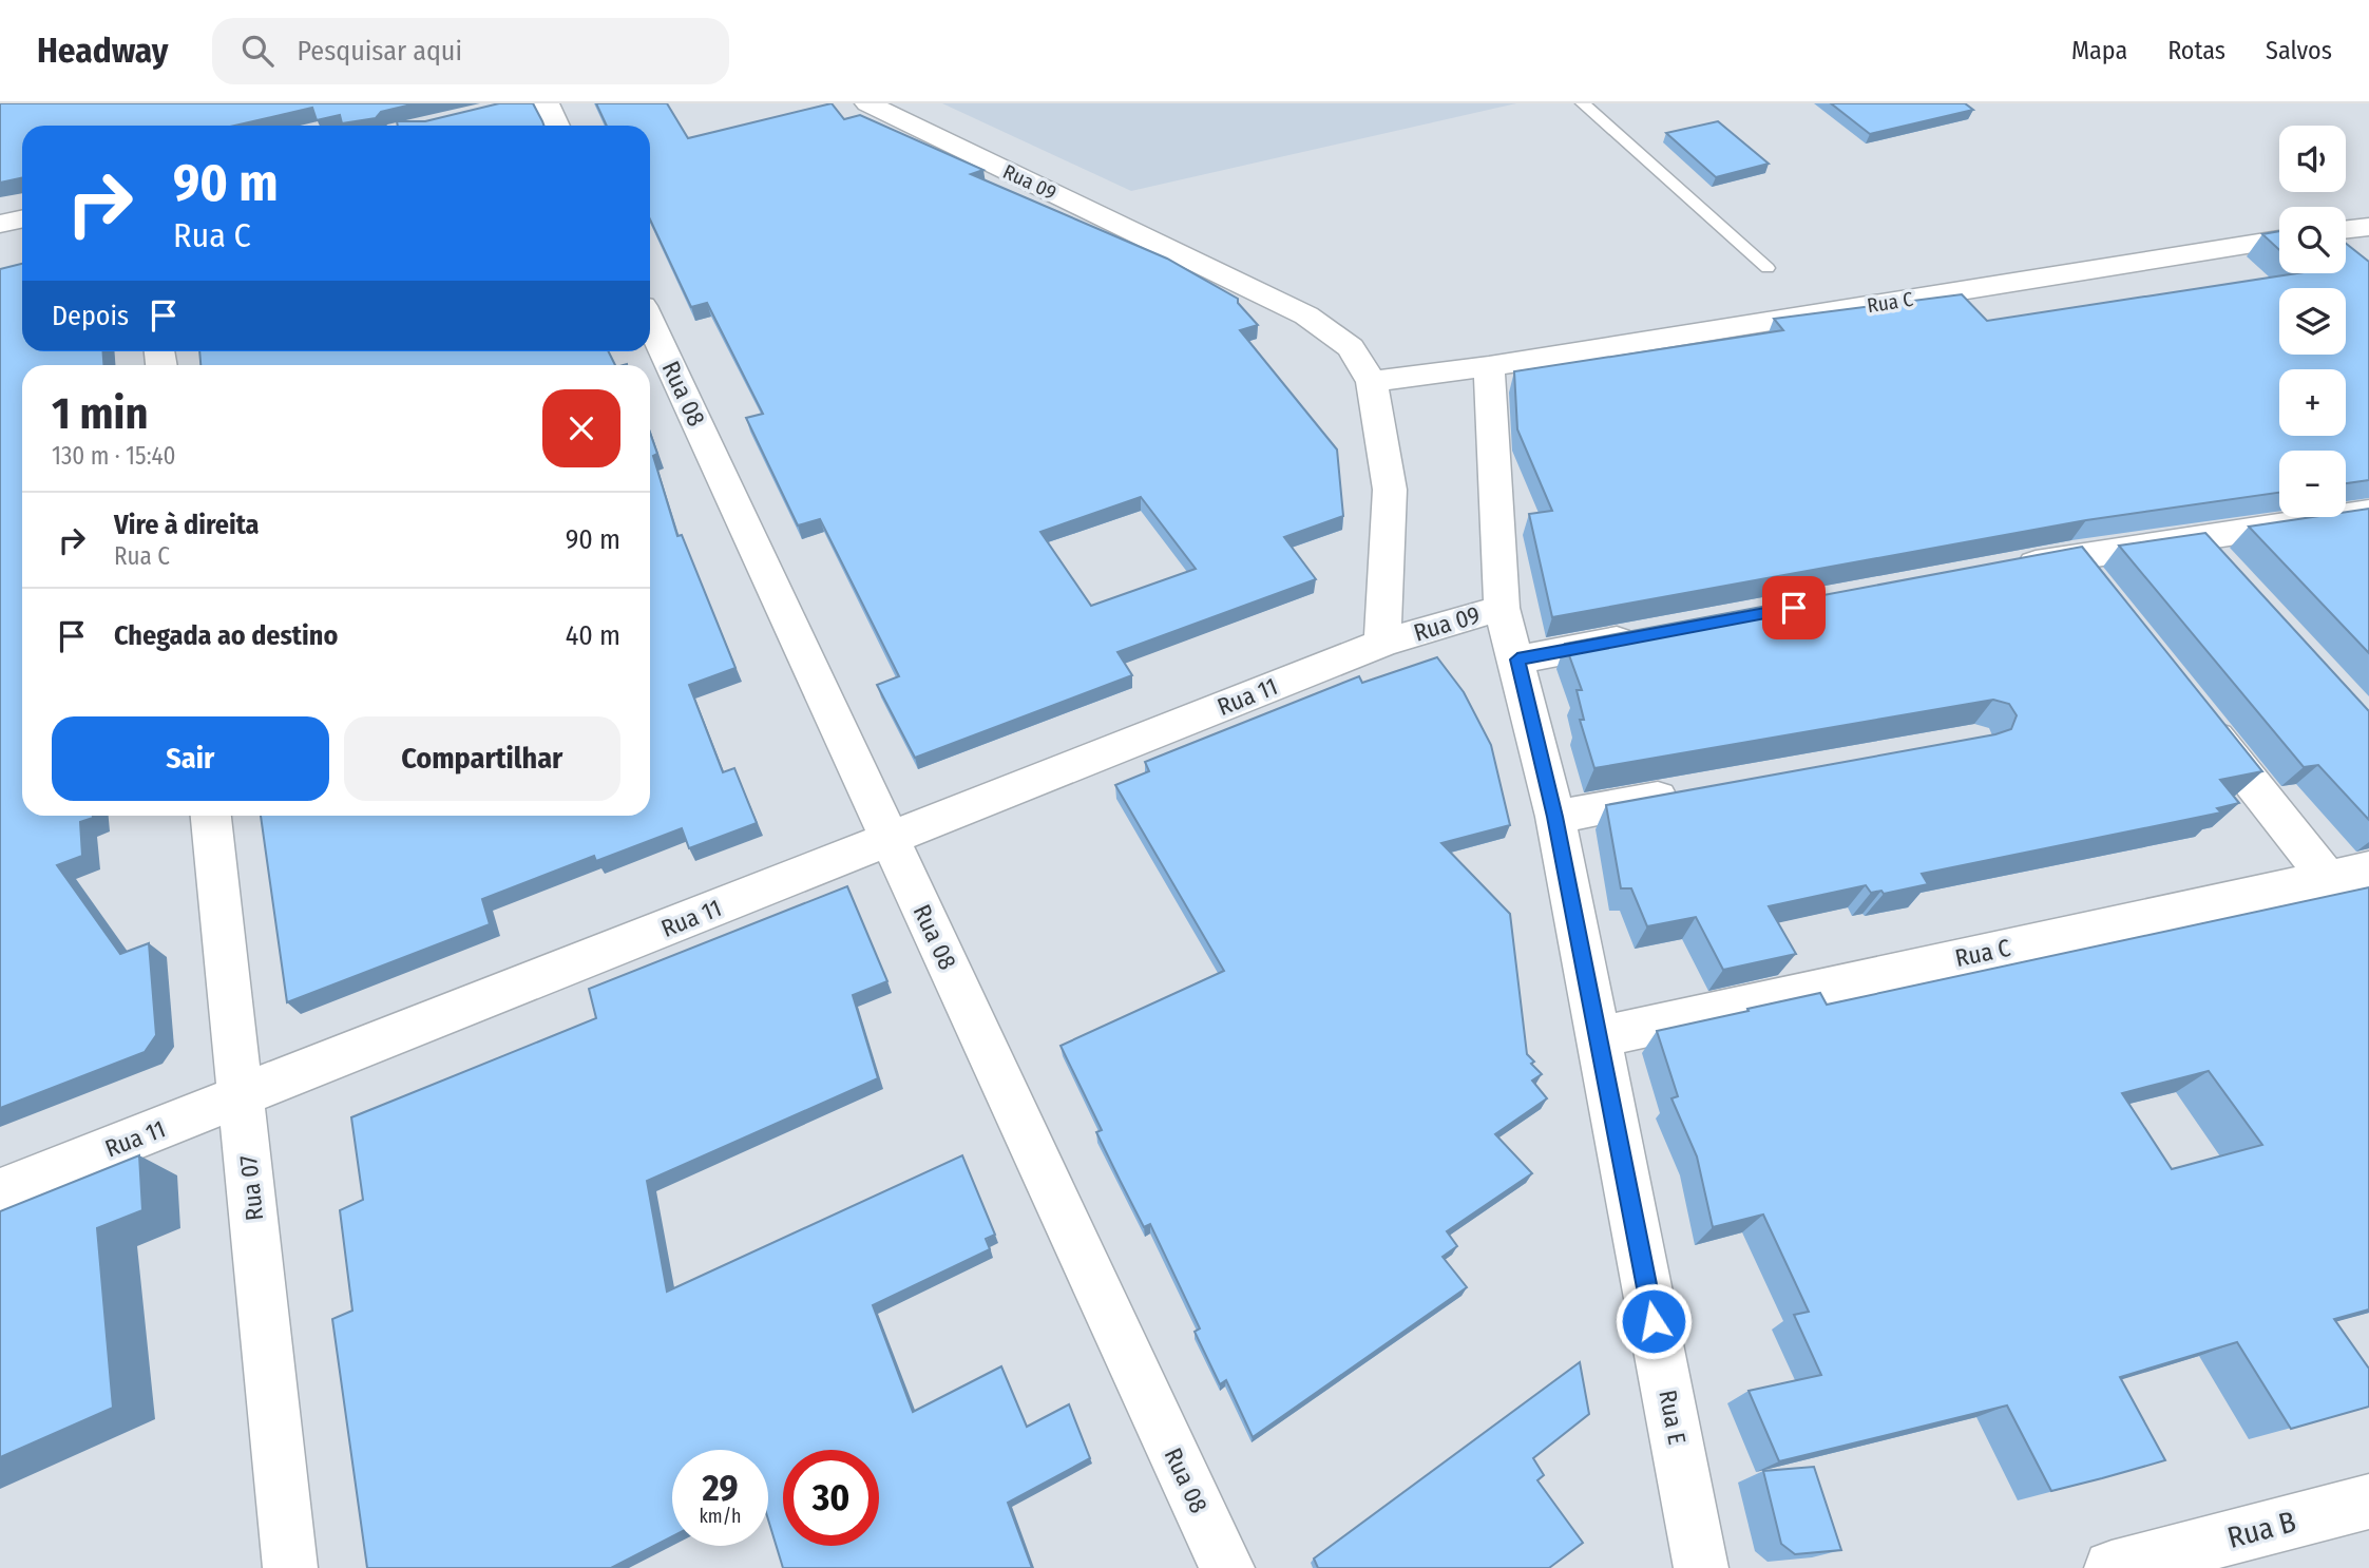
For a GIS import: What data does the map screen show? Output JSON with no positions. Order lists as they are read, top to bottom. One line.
{"streets":{"street":["Rua 09","Rua C","Rua 08","Rua 11","Rua 07","Rua E","Rua B"]},"crossings":[["Rua 09","Rua C"],["Rua 09","Rua 11"],["Rua 09","Rua E"],["Rua C","Rua E"],["Rua 08","Rua 11"],["Rua 11","Rua 07"]],"page":{"header":"Headway","search":"Pesquisar aqui","nav":["Mapa","Rotas","Salvos"],"map_buttons":["+","−"],"turn":["90 m","Rua C"],"then":"Depois","heading":["1 min","130 m · 15:40"],"list":[{"name":"Vire à direita","note":"Rua C","value":"90 m"},{"name":"Chegada ao destino","value":"40 m"}],"buttons":["Sair","Compartilhar"],"speed":"29 km/h","limit":"30"}}
